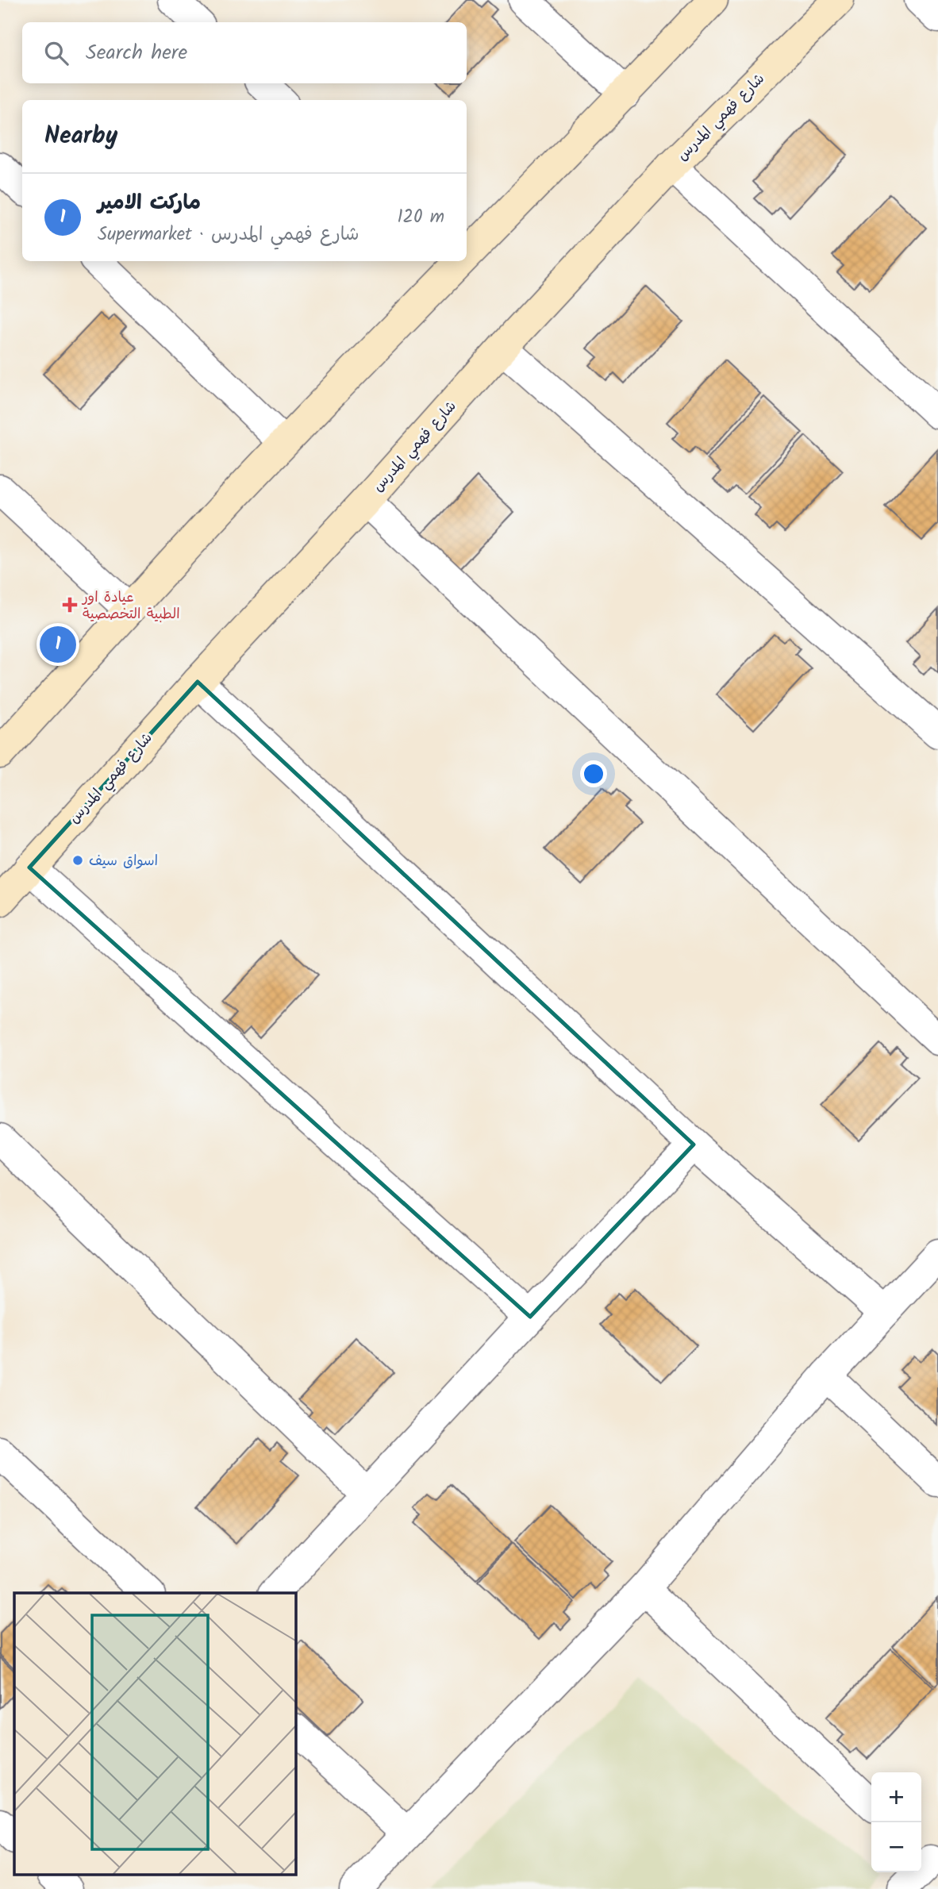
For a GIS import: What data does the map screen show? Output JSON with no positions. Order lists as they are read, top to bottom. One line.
{"streets":{"street":["شارع فهمي المدرس"]},"places":{"health":["عيادة اور الطبية التخصصية"],"other":["اسواق سيف"]},"page":{"search":"Search here","heading":"Nearby","list":[{"mark":"1","name":"ماركت الامير","note":"Supermarket · شارع فهمي المدرس","value":"120 m"}],"pins":"1","map_buttons":["+","−"]}}
